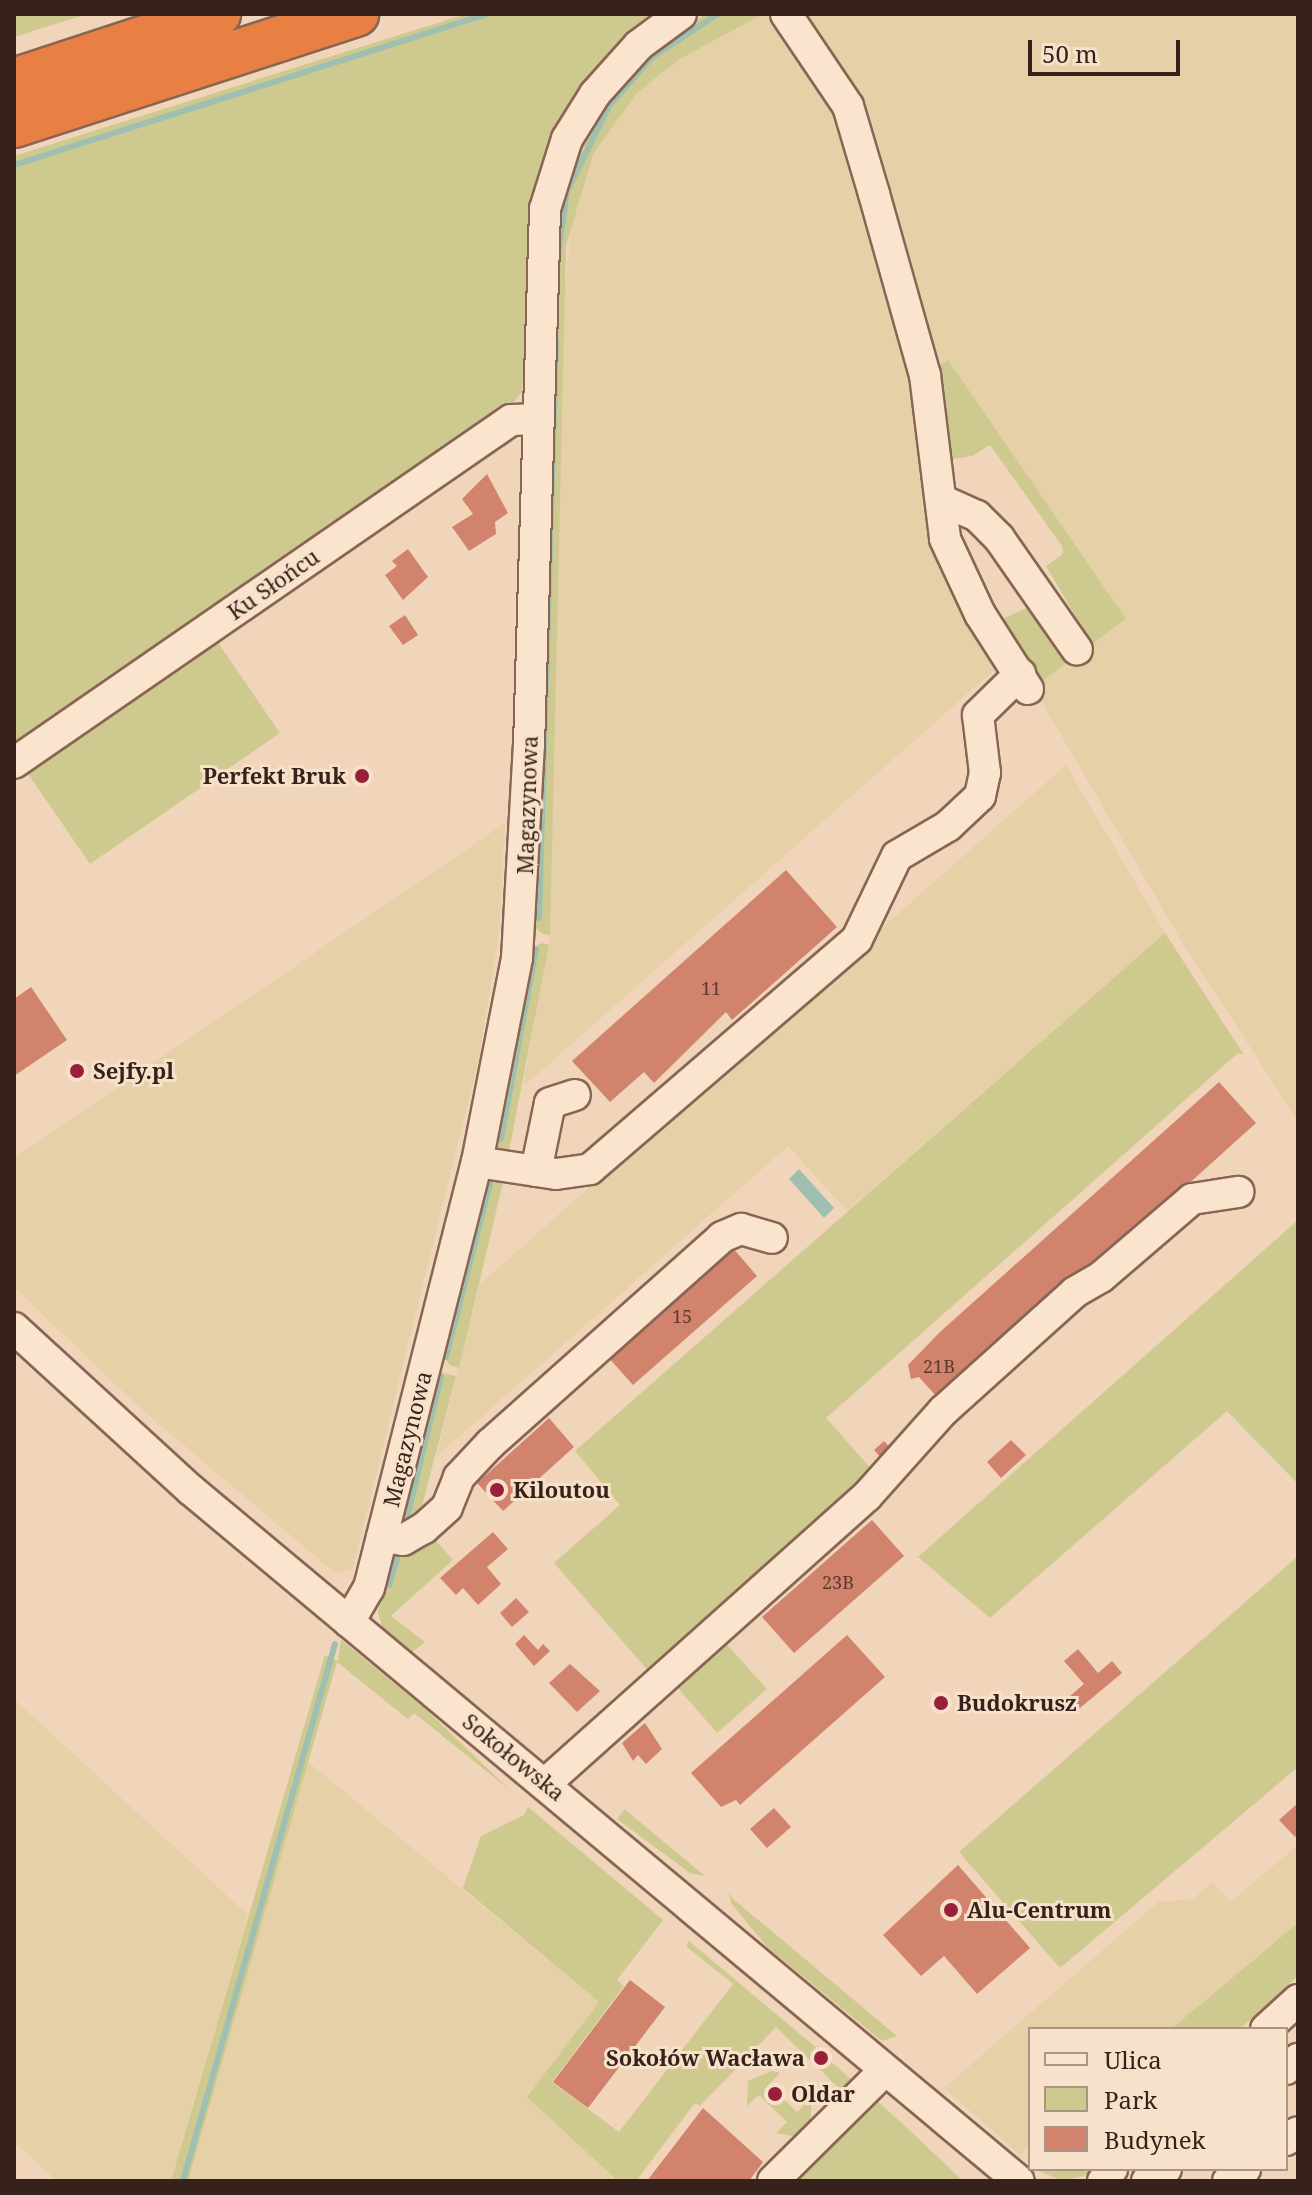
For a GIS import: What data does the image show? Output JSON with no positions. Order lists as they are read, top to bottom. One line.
{"streets":{"street":["Ku Słońcu","Magazynowa","Sokołowska"]},"crossings":[["Ku Słońcu","Magazynowa"],["Magazynowa","Sokołowska"]],"places":["Perfekt Bruk","Sejfy.pl","Kiloutou","Budokrusz","Alu-Centrum","Sokołów Wacława","Oldar"],"house_numbers":["11","15","21B","23B"],"legend":["Ulica","Park","Budynek"],"scale_bar":"50 m"}
